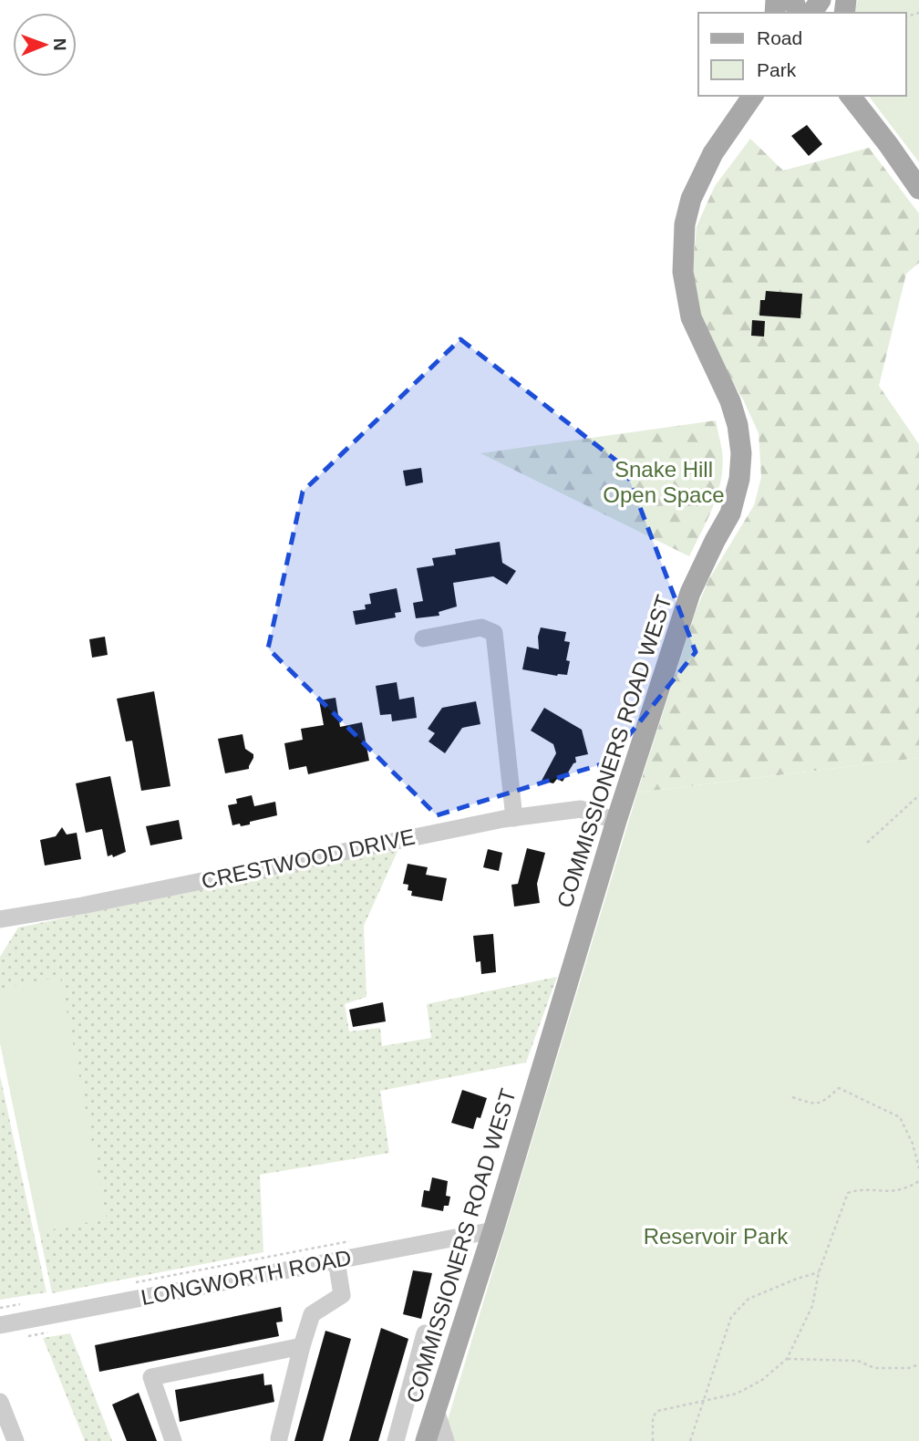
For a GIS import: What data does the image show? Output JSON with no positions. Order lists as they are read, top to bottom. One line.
{"streets":{"main road":["COMMISSIONERS ROAD WEST"],"street":["CRESTWOOD DRIVE","LONGWORTH ROAD"]},"crossings":[["COMMISSIONERS ROAD WEST","CRESTWOOD DRIVE"],["COMMISSIONERS ROAD WEST","LONGWORTH ROAD"]],"parks":["Snake Hill Open Space","Reservoir Park"],"legend":["Road","Park"],"north":"right"}
